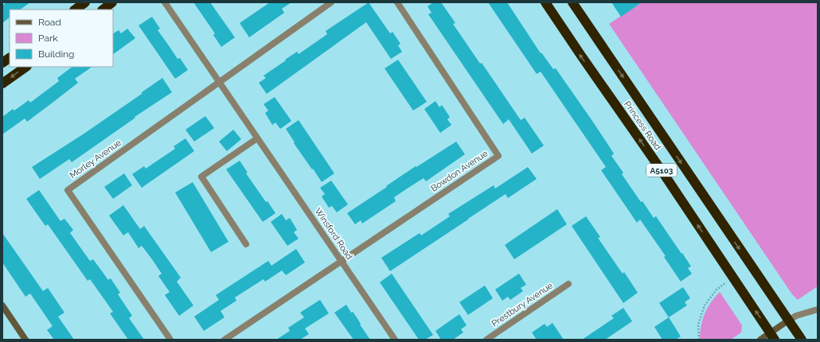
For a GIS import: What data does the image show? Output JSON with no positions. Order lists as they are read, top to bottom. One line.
{"streets":{"highway":["Princess Road","A5103"],"street":["Morley Avenue","Bowdon Avenue","Winsford Road","Prestbury Avenue"]},"crossings":[["Morley Avenue","Winsford Road"],["Bowdon Avenue","Winsford Road"]],"legend":["Road","Park","Building"]}
